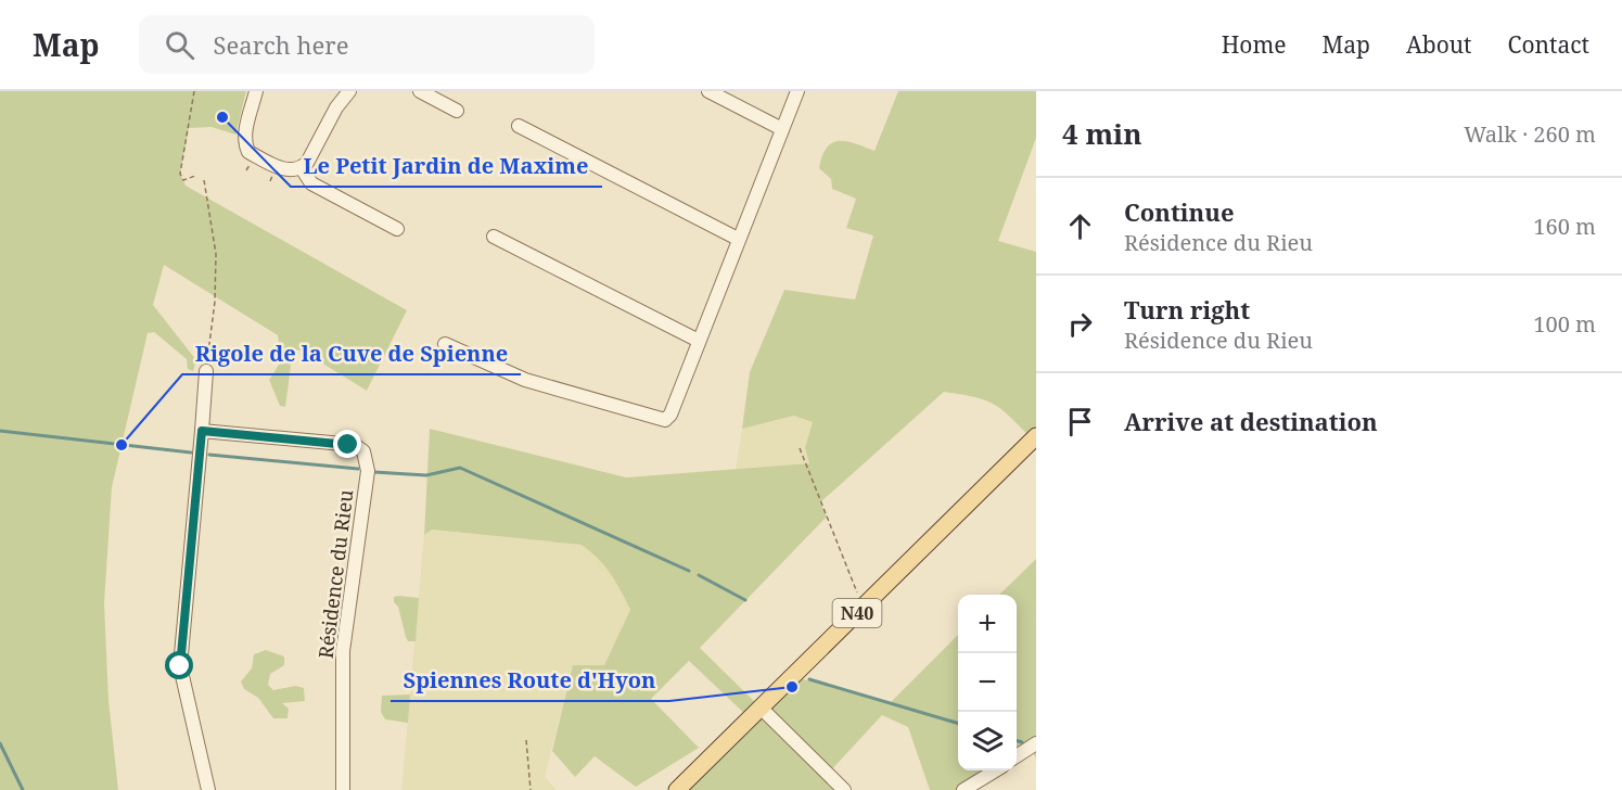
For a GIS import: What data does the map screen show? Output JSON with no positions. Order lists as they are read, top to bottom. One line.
{"streets":{"main road":["N40"],"street":["Résidence du Rieu"]},"places":["Le Petit Jardin de Maxime","Rigole de la Cuve de Spienne","Spiennes Route d'Hyon"],"page":{"header":"Map","search":"Search here","nav":["Home","Map","About","Contact"],"heading":["4 min","Walk · 260 m"],"list":[["Continue","Résidence du Rieu","160 m"],["Turn right","Résidence du Rieu","100 m"],"Arrive at destination"],"map_buttons":["+","−"]}}
